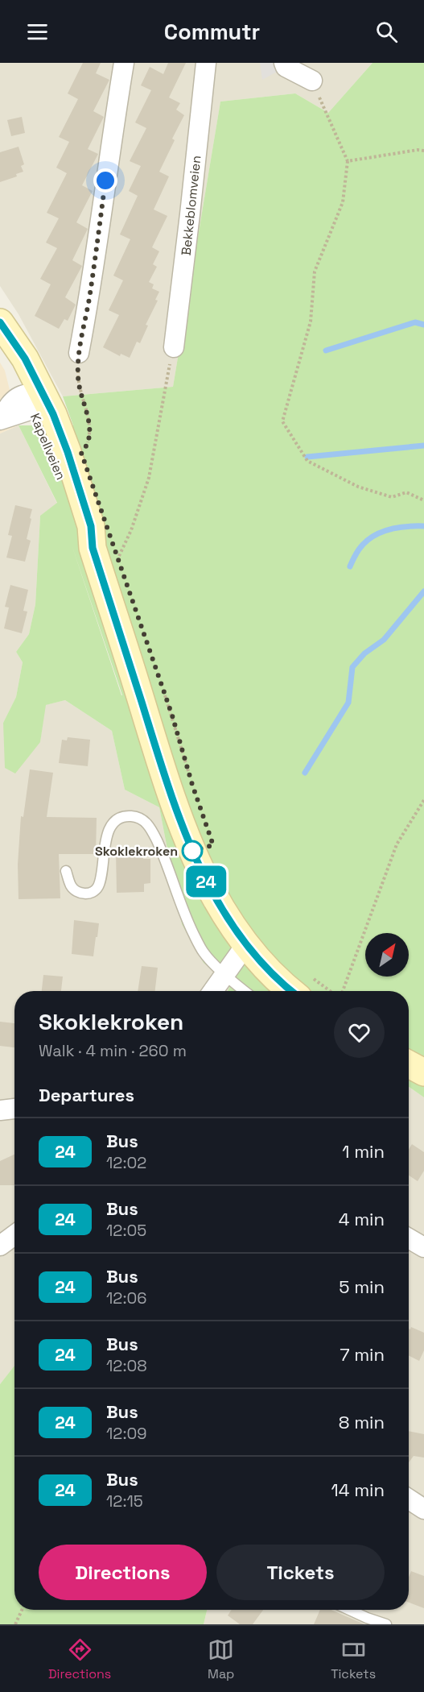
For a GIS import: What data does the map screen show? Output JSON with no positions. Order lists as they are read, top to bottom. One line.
{"streets":{"main road":["Kapellveien"],"street":["Bekkeblomveien"]},"places":["Skoklekroken"],"lines":["bus line 24"],"north":"top right","page":{"header":"Commutr","on_map":"24","heading":[["Skoklekroken","Walk · 4 min · 260 m"],"Departures"],"list":[{"mark":"24","name":"Bus","note":"12:02","value":"1 min"},{"mark":"24","name":"Bus","note":"12:05","value":"4 min"},{"mark":"24","name":"Bus","note":"12:06","value":"5 min"},{"mark":"24","name":"Bus","note":"12:08","value":"7 min"},{"mark":"24","name":"Bus","note":"12:09","value":"8 min"},{"mark":"24","name":"Bus","note":"12:15","value":"14 min"}],"buttons":["Directions","Tickets"],"tabs":["Directions","Map","Tickets"]}}
